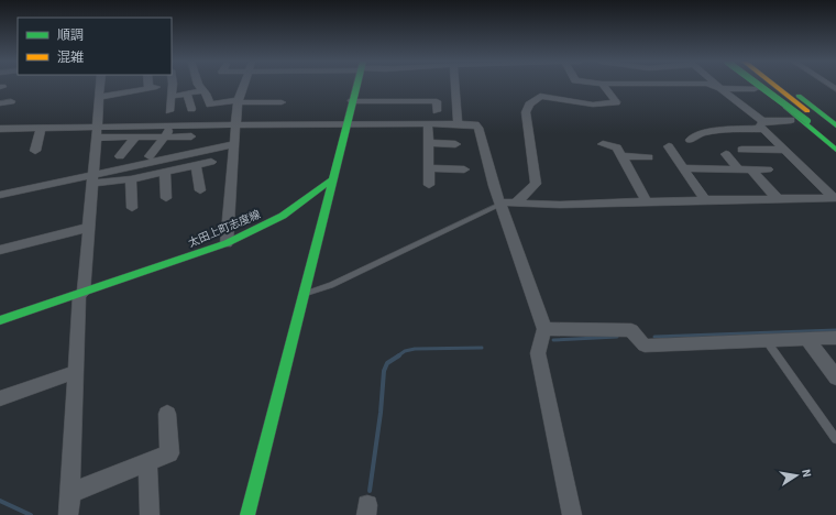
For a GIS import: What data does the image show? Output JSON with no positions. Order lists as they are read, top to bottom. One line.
{"streets":{"main road":["太田上町志度線"]},"legend":["順調","混雑"],"north":"right"}
